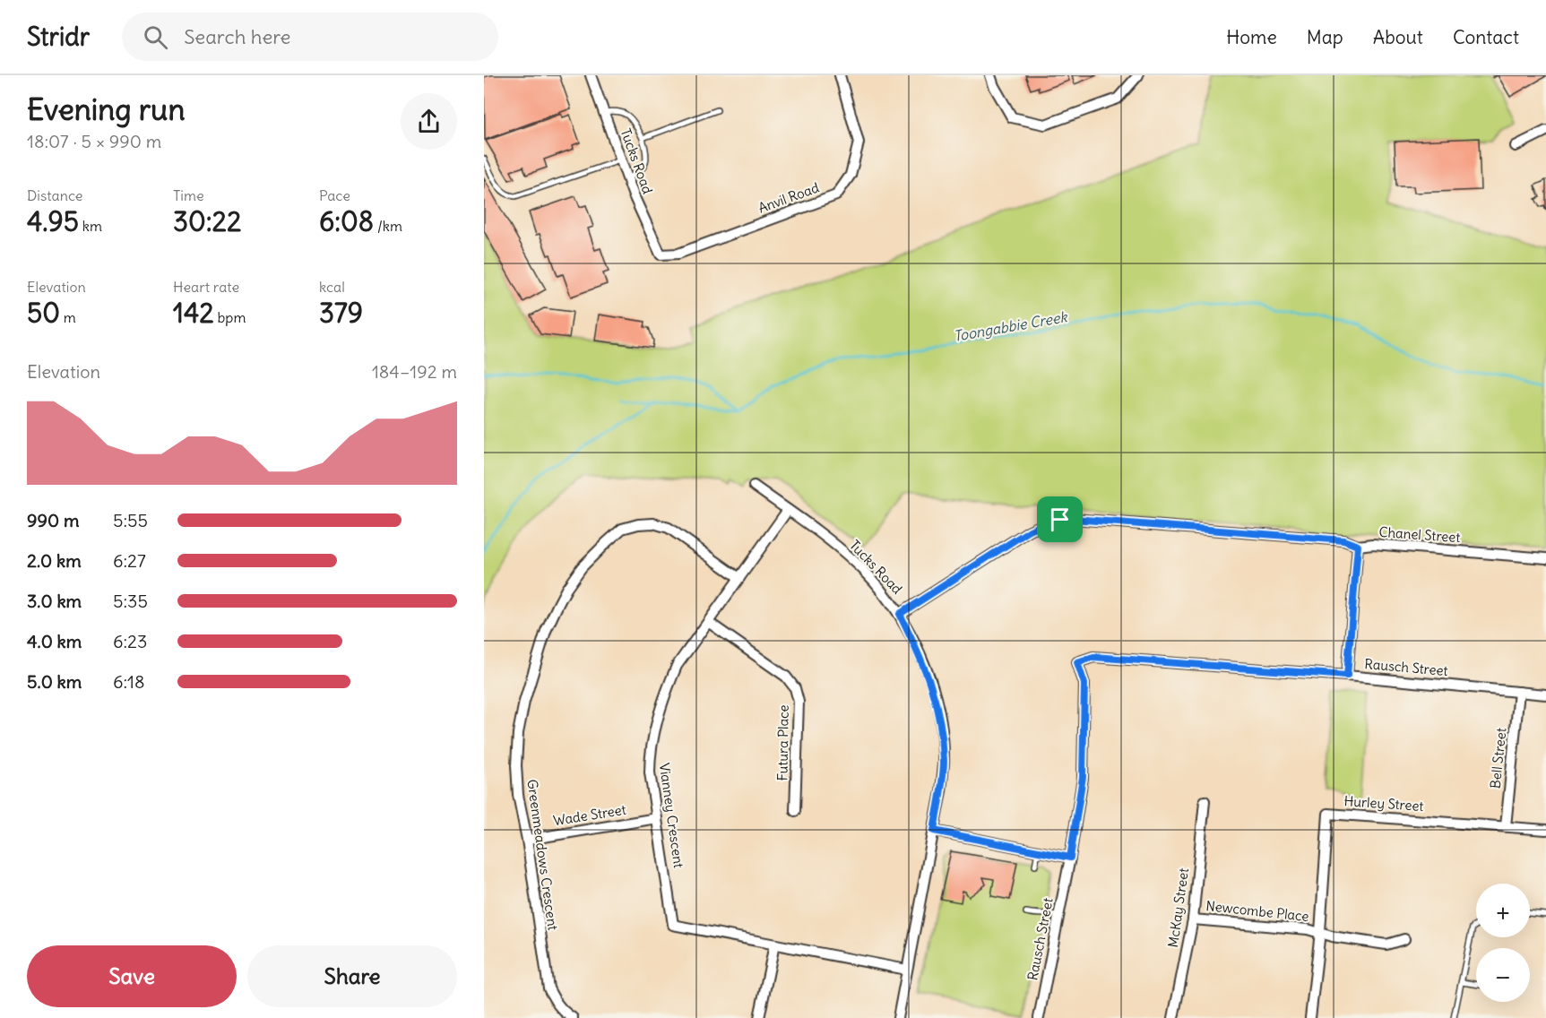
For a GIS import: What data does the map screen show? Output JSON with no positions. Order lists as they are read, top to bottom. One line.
{"streets":{"street":["Tucks Road","Anvil Road","Chanel Street","Rausch Street","Futura Place","Bell Street","Hurley Street","Wade Street","Vianney Crescent","Greenmeadows Crescent","McKay Street","Newcombe Place"]},"crossings":[["Tucks Road","Anvil Road"],["Tucks Road","Chanel Street"],["Tucks Road","Vianney Crescent"],["Rausch Street","Bell Street"],["Futura Place","Vianney Crescent"],["Bell Street","Hurley Street"],["Hurley Street","Newcombe Place"],["Wade Street","Vianney Crescent"],["Wade Street","Greenmeadows Crescent"],["Vianney Crescent","Greenmeadows Crescent"],["McKay Street","Newcombe Place"]],"water":["Toongabbie Creek"],"page":{"header":"Stridr","search":"Search here","nav":["Home","Map","About","Contact"],"heading":["Evening run","18:07 · 5 × 990 m"],"stats":[["Distance","4.95 km"],["Time","30:22"],["Pace","6:08 /km"],["Elevation","50 m"],["Heart rate","142 bpm"],["kcal","379"]],"chart":["Elevation","184–192 m"],"list":[{"name":"990 m","note":"5:55"},{"name":"2.0 km","note":"6:27"},{"name":"3.0 km","note":"5:35"},{"name":"4.0 km","note":"6:23"},{"name":"5.0 km","note":"6:18"}],"map_buttons":["+","−"],"buttons":["Save","Share"]}}
